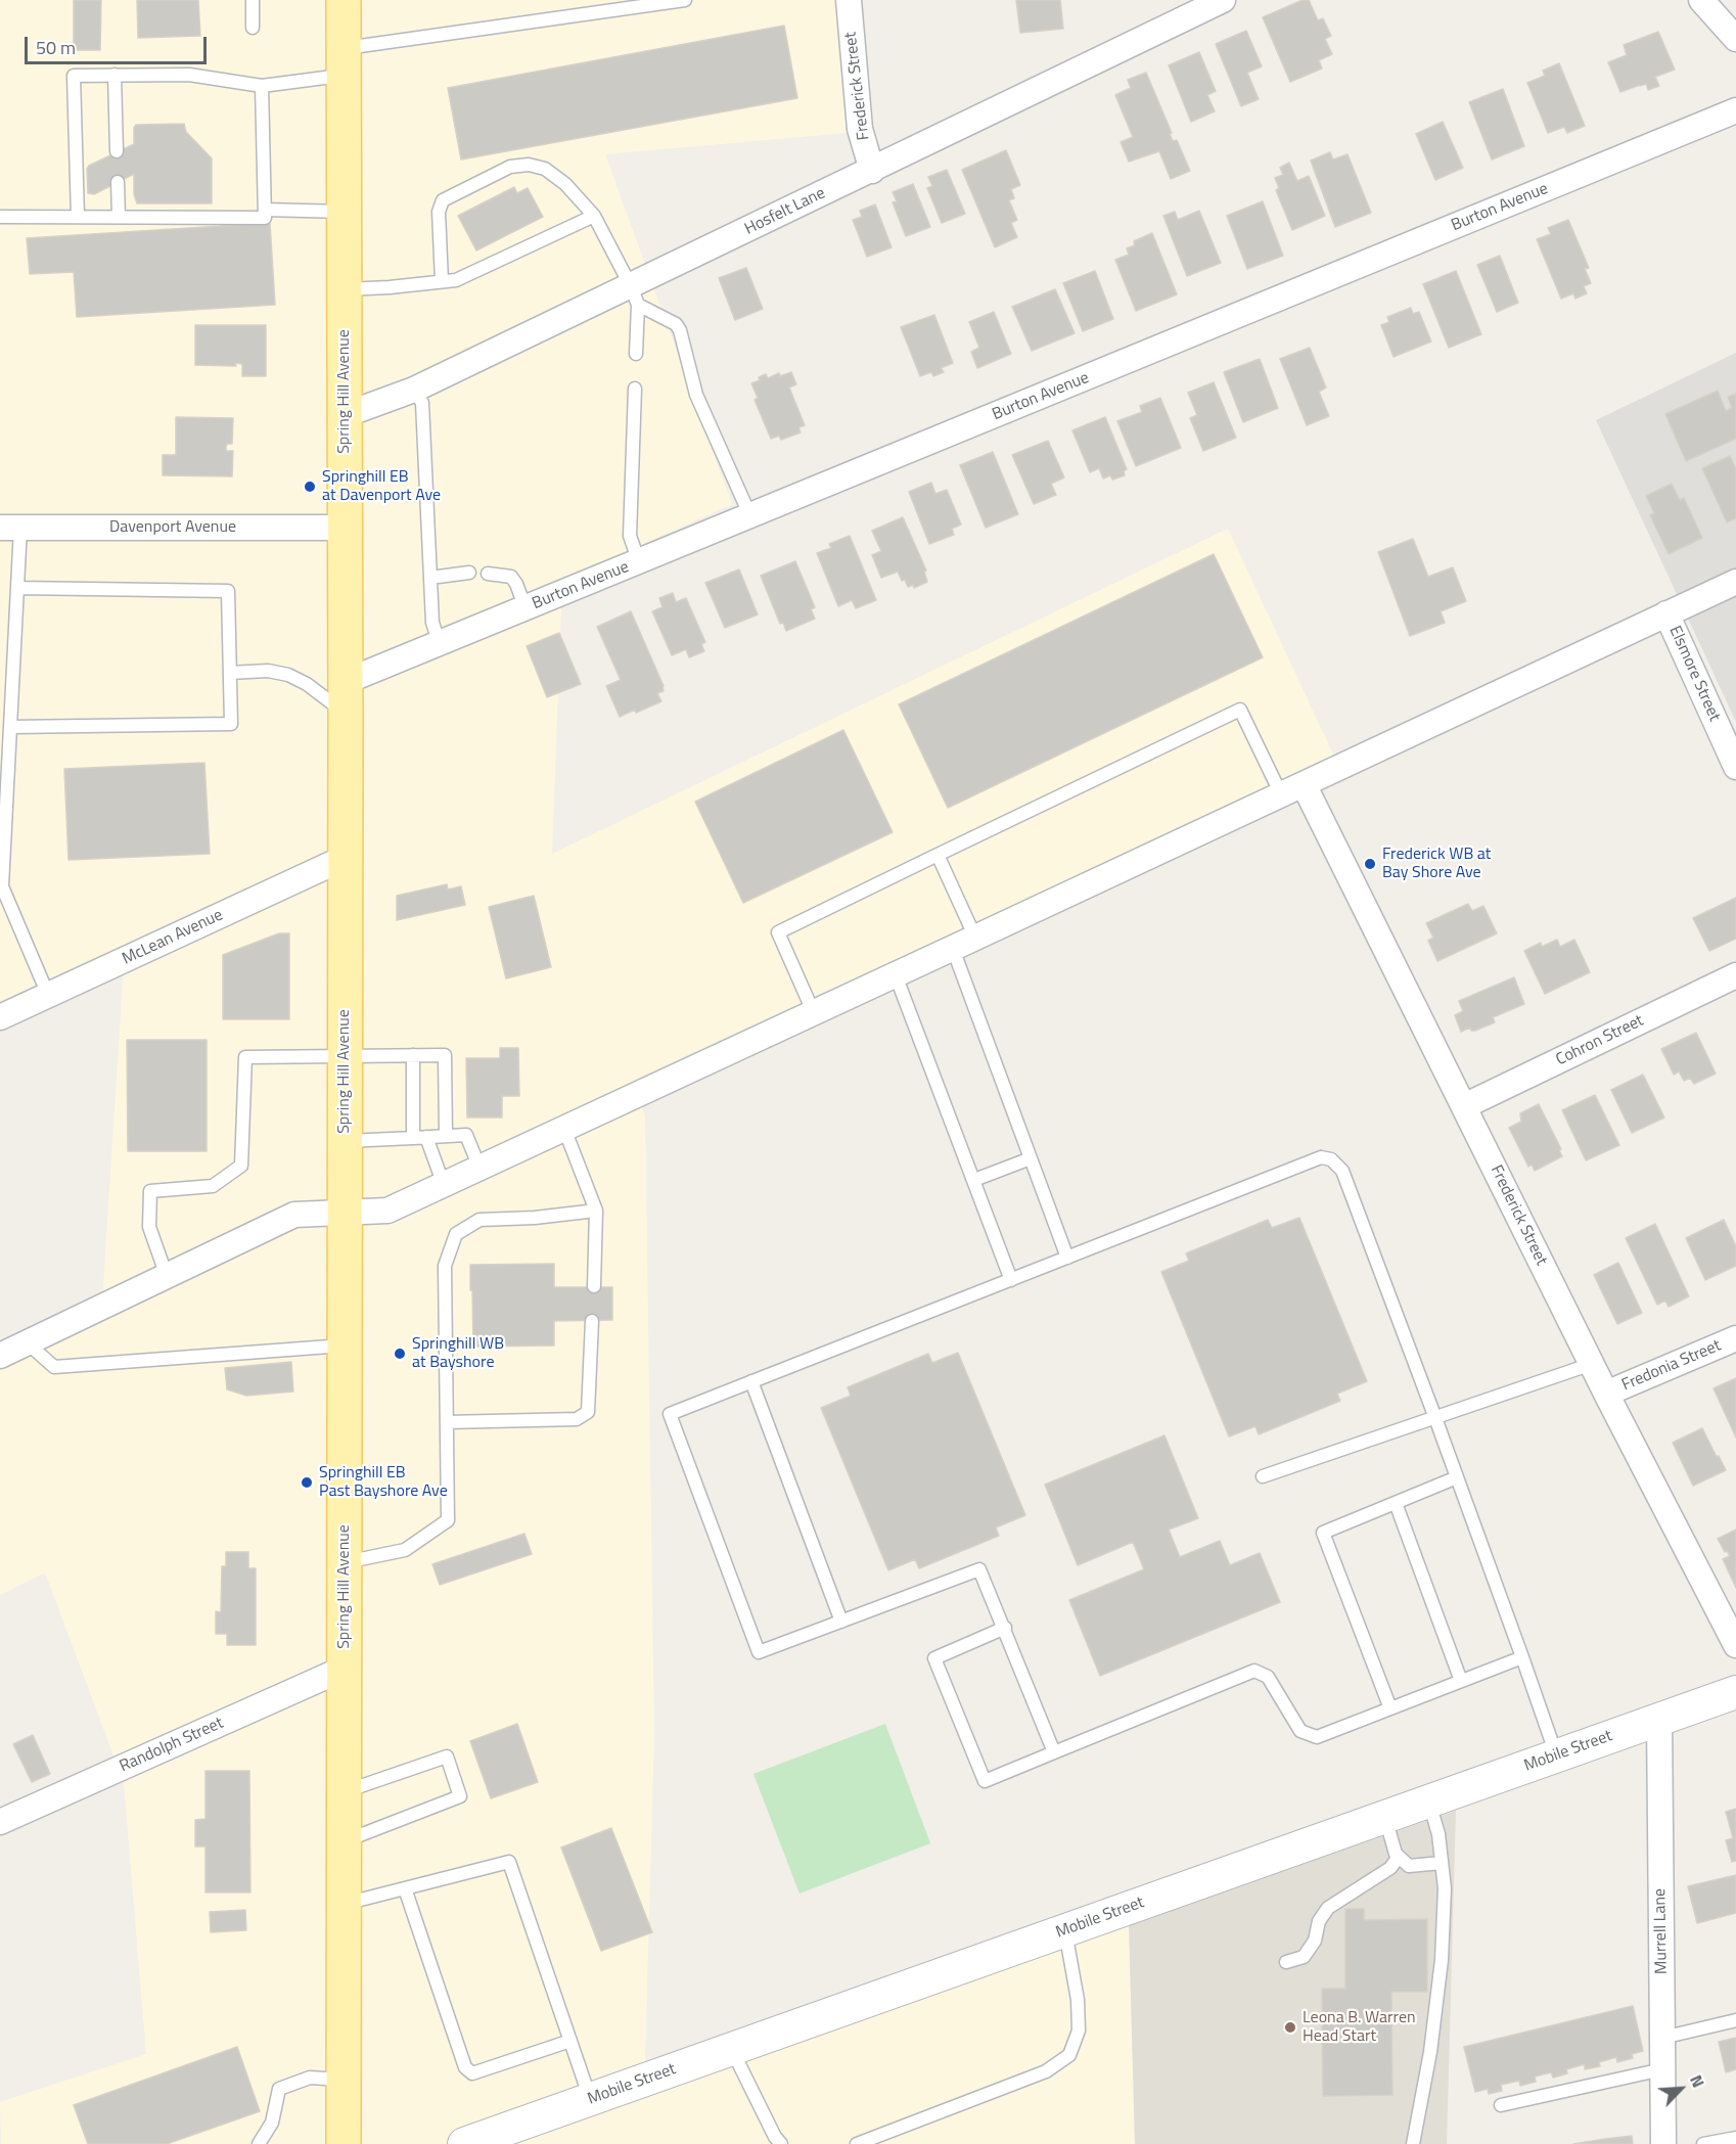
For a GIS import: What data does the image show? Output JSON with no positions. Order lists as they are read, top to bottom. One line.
{"streets":{"main road":["Spring Hill Avenue"],"street":["Frederick Street","Burton Avenue","Hosfelt Lane","Davenport Avenue","Elsmore Street","McLean Avenue","Cohron Street","Fredonia Street","Randolph Street","Mobile Street","Murrell Lane"]},"crossings":[["Frederick Street","Hosfelt Lane"],["Frederick Street","Cohron Street"],["Frederick Street","Fredonia Street"],["Burton Avenue","Spring Hill Avenue"],["Hosfelt Lane","Spring Hill Avenue"],["Spring Hill Avenue","Davenport Avenue"],["Spring Hill Avenue","McLean Avenue"],["Spring Hill Avenue","Randolph Street"],["Mobile Street","Murrell Lane"]],"places":["Springhill EB at Davenport Ave","Frederick WB at Bay Shore Ave","Springhill WB at Bayshore","Springhill EB Past Bayshore Ave","Leona B. Warren Head Start"],"scale_bar":"50 m","north":"top right"}
